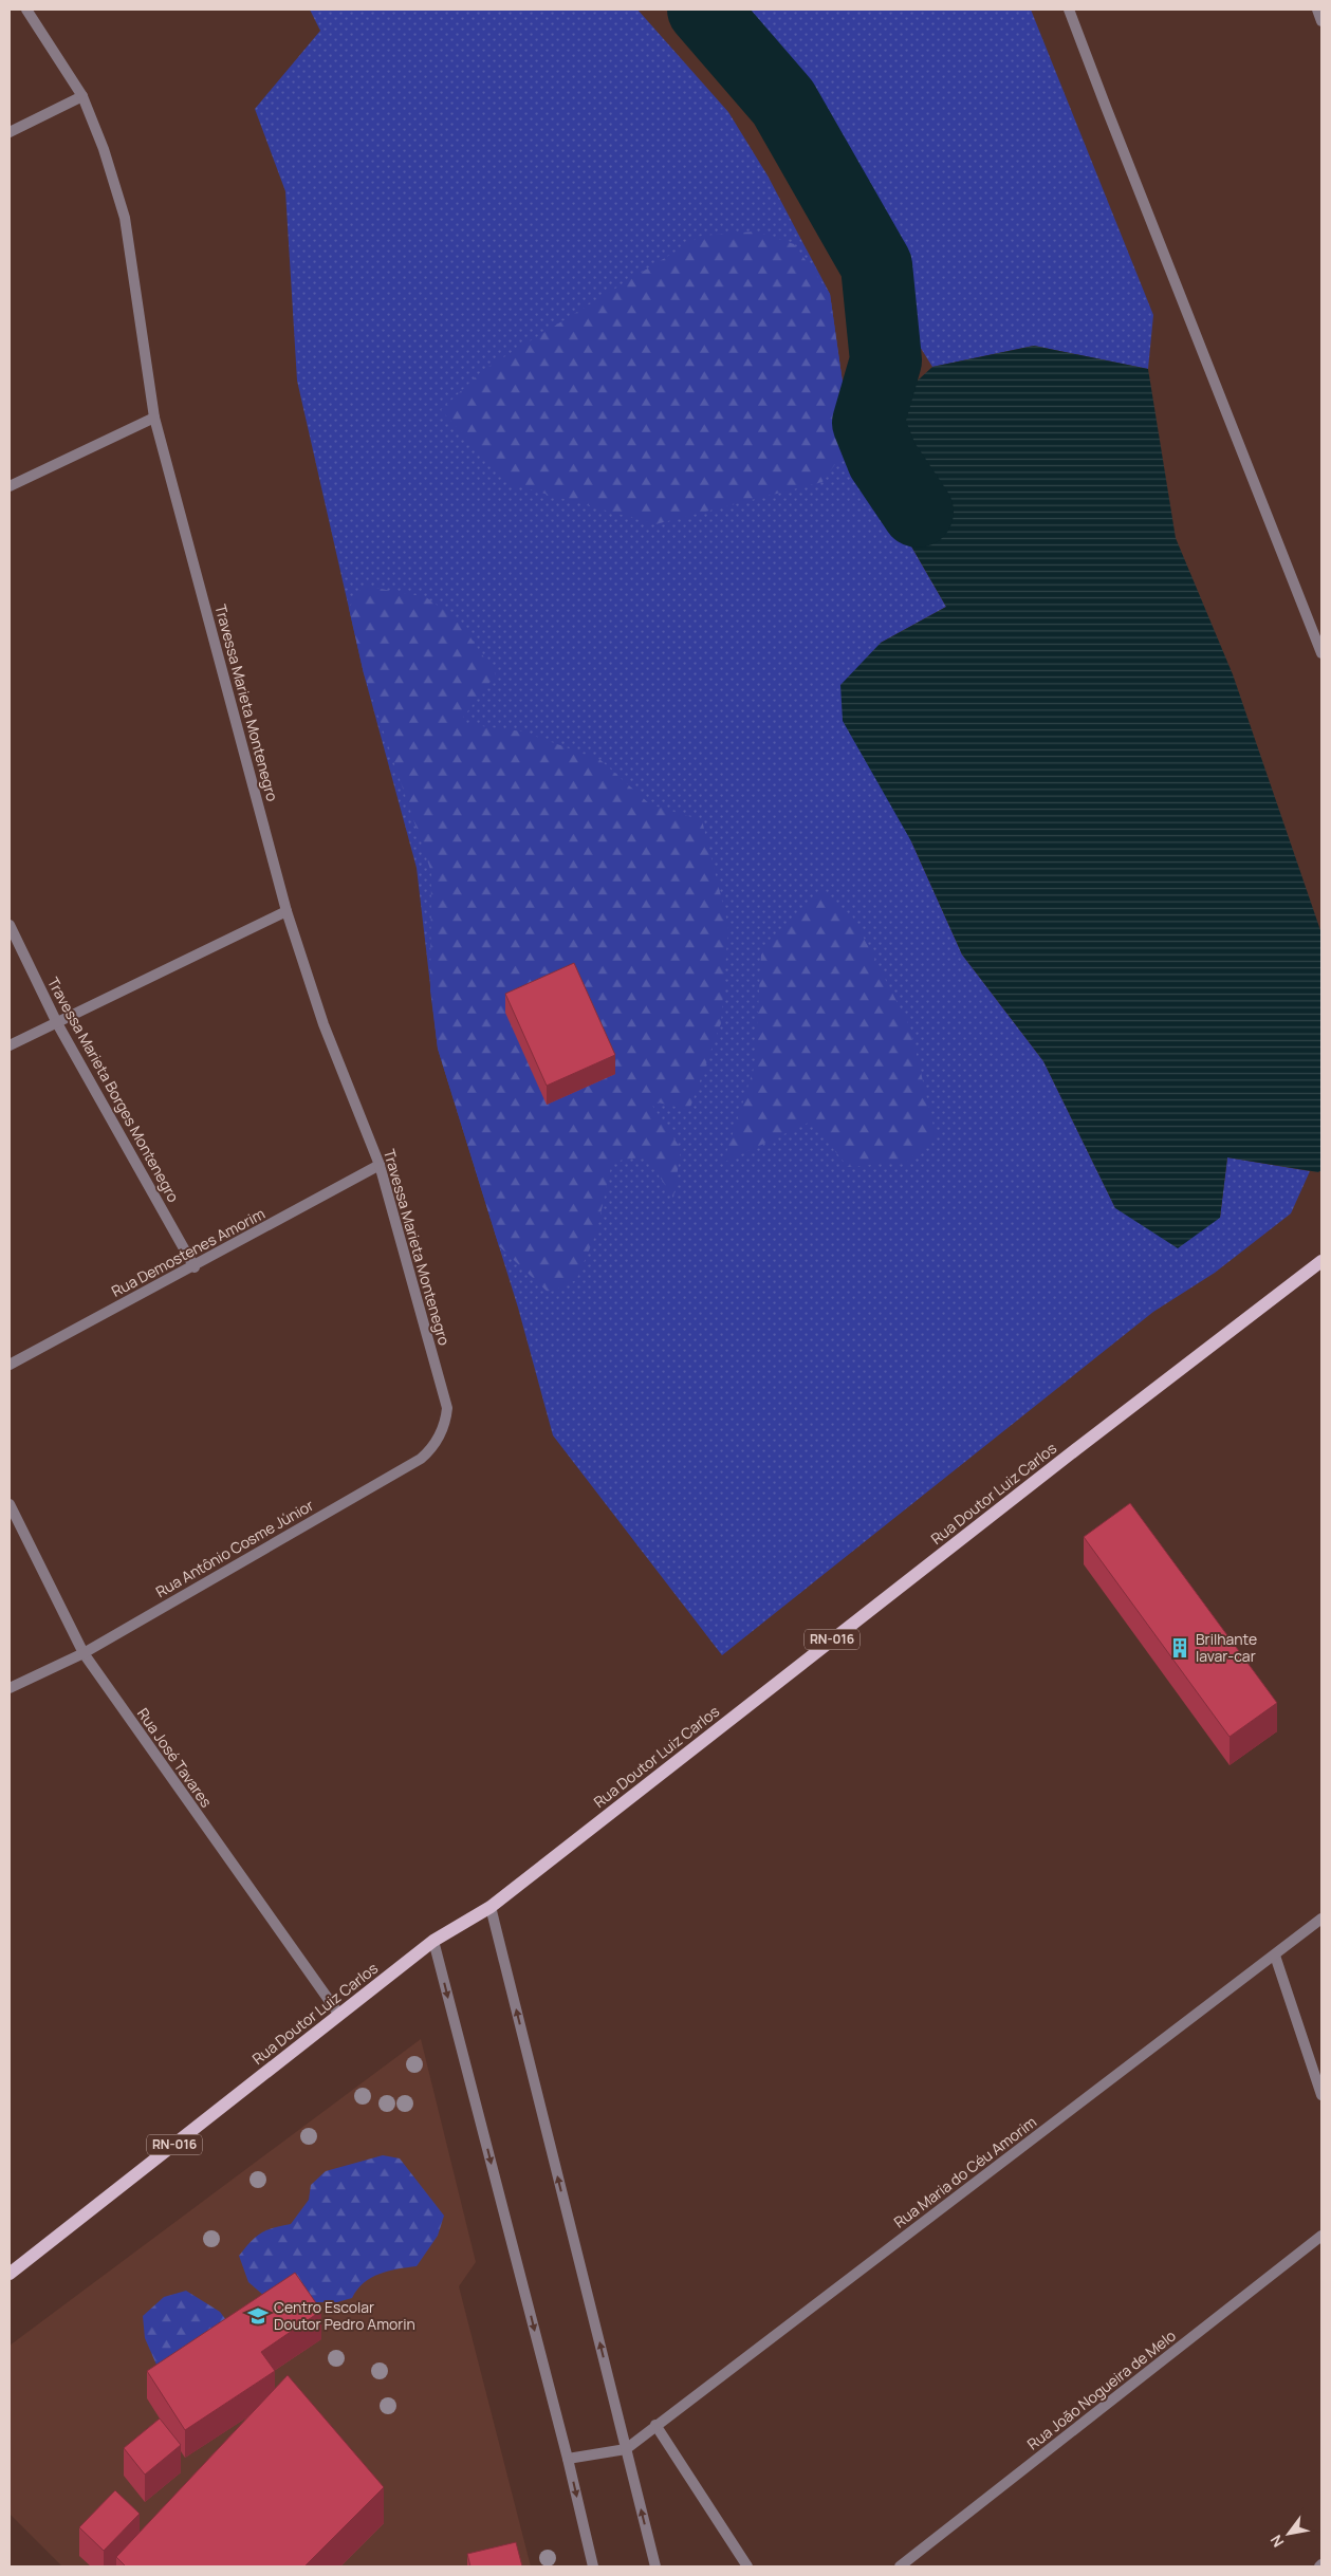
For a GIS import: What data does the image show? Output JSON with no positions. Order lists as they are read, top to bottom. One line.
{"streets":{"main road":["Rua Doutor Luiz Carlos","RN-016"],"street":["Travessa Marieta Montenegro","Travessa Marieta Borges Montenegro","Rua Demostenes Amorim","Rua Antônio Cosme Júnior","Rua José Tavares","Rua Maria do Céu Amorim","Rua João Nogueira de Melo"]},"crossings":[["Travessa Marieta Montenegro","Rua Demostenes Amorim"],["Travessa Marieta Montenegro","Rua Antônio Cosme Júnior"],["Travessa Marieta Borges Montenegro","Rua Demostenes Amorim"],["Rua Doutor Luiz Carlos","Rua José Tavares"],["Rua Antônio Cosme Júnior","Rua José Tavares"]],"places":{"building":["Brilhante lavar-car"],"school or university":["Centro Escolar Doutor Pedro Amorin"]},"north":"bottom left"}
